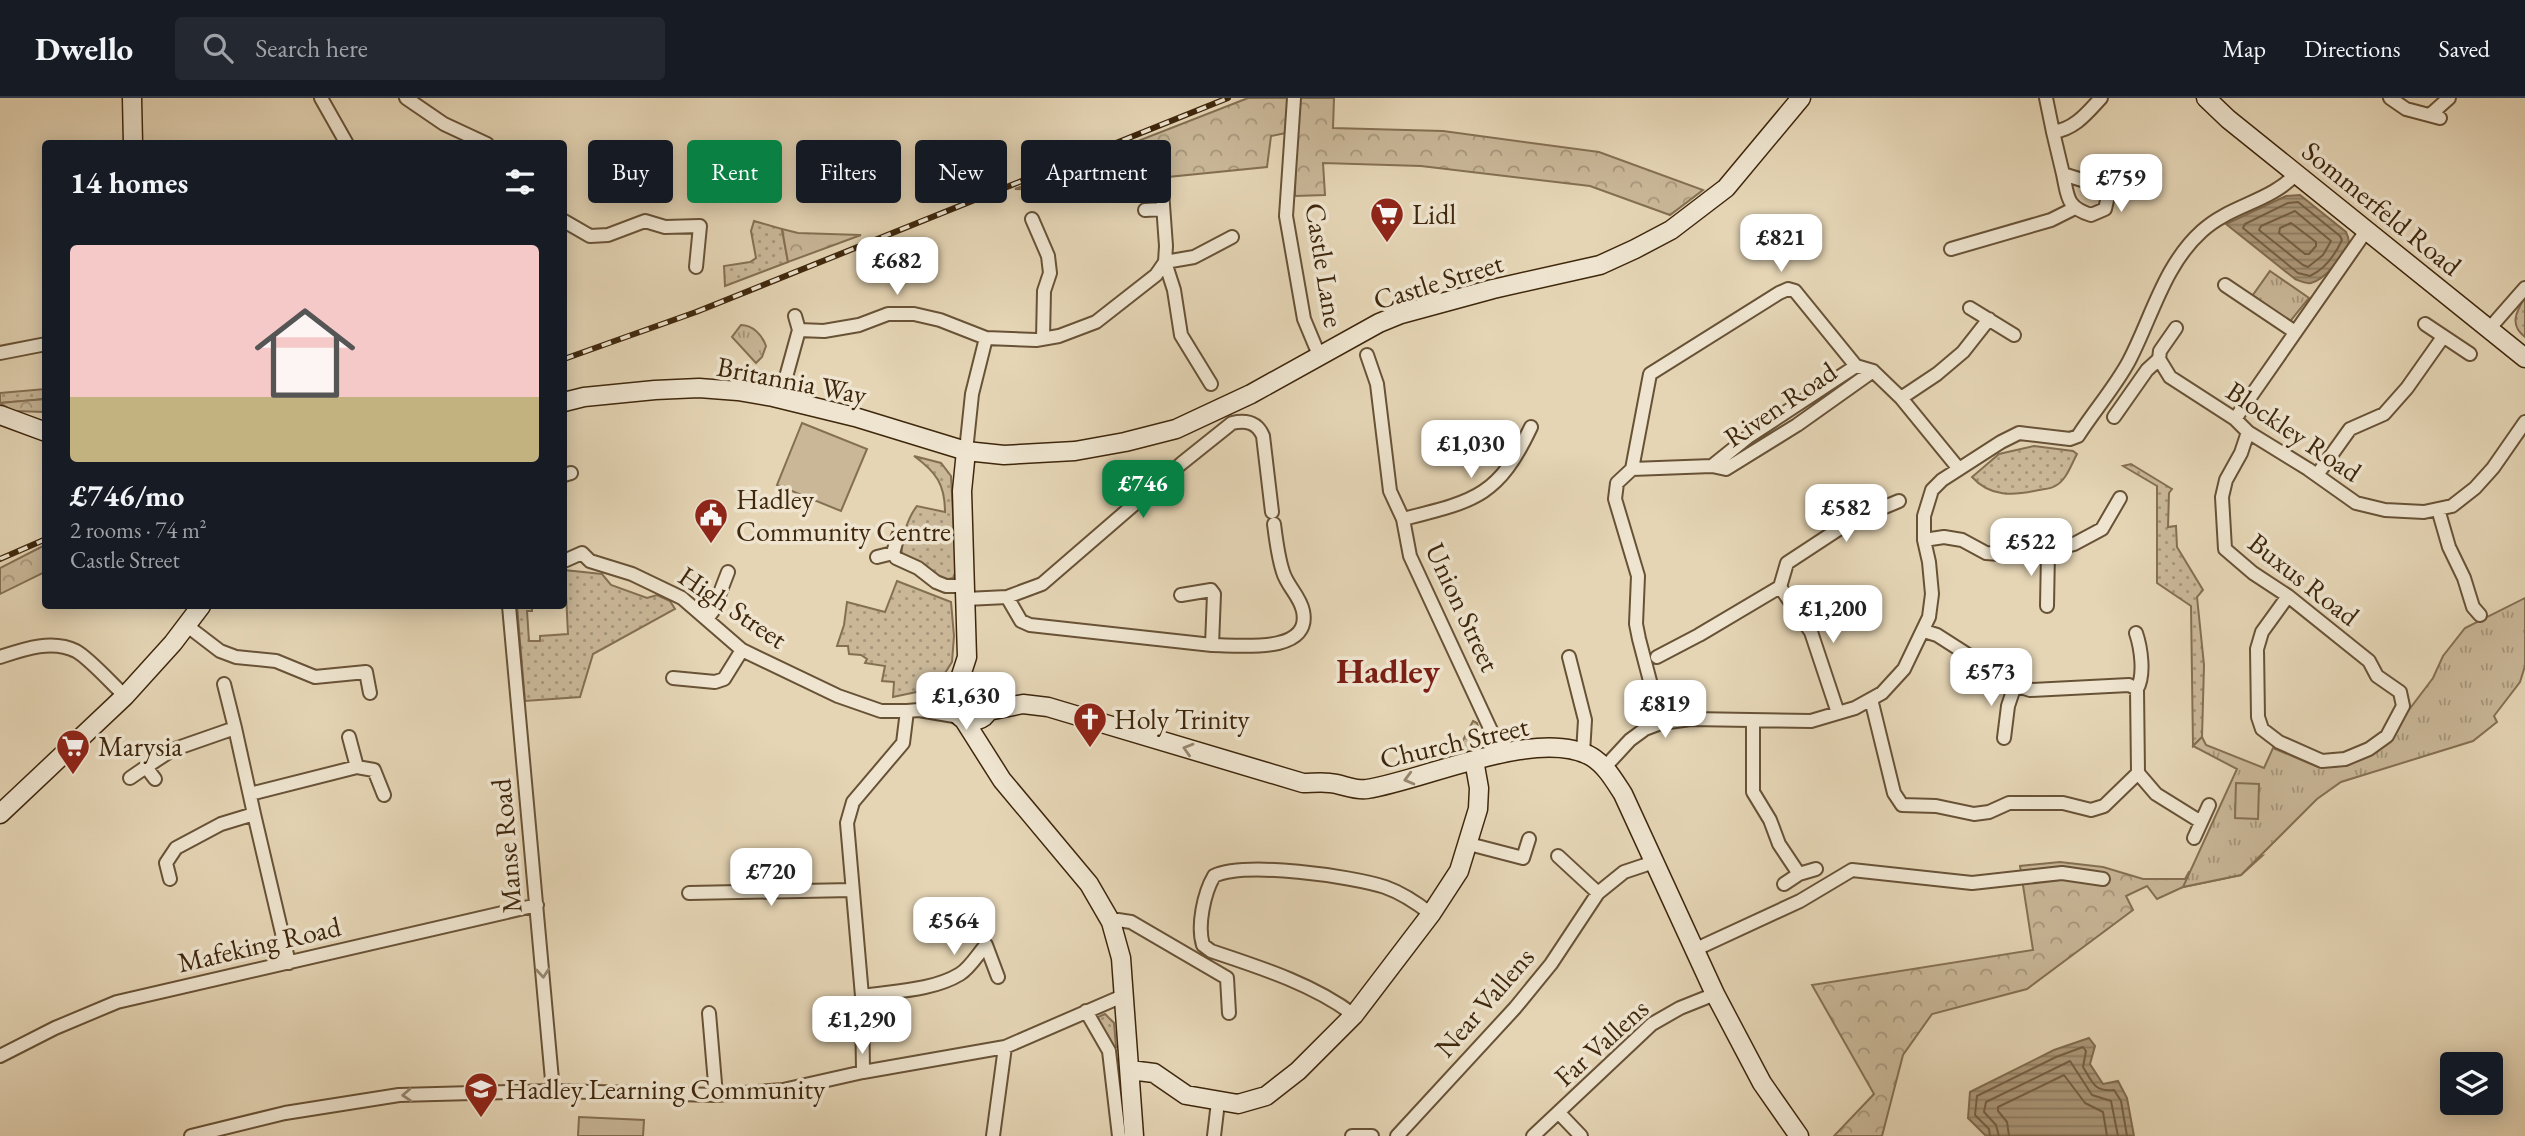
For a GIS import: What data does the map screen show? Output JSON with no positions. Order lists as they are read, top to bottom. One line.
{"streets":{"street":["Sommerfeld Road","Castle Lane","Castle Street","Britannia Way","Riven Road","Blockley Road","Buxus Road","High Street","Union Street","Church Street","Manse Road","Mafeking Road","Near Vallens","Far Vallens"]},"crossings":[["Castle Lane","Castle Street"],["Castle Street","Britannia Way"],["Blockley Road","Buxus Road"],["High Street","Church Street"],["Union Street","Church Street"],["Church Street","Near Vallens"],["Church Street","Far Vallens"],["Manse Road","Mafeking Road"]],"one_way":["Manse Road"],"districts":["Hadley"],"places":{"supermarket":["Lidl","Marysia"],"public building":["Hadley Community Centre"],"church":["Holy Trinity"],"school or university":["Hadley Learning Community"]},"page":{"header":"Dwello","search":"Search here","nav":["Map","Directions","Saved"],"chip":["Buy","Rent","Filters","New","Apartment"],"heading":"14 homes","price":["£759","£821","£682","£1,030","£746","£582","£522","£1,200","£573","£1,630","£819","£720","£564","£1,290"],"list":[{"name":"£746/mo","note":"2 rooms · 74 m² · Castle Street"}]}}
